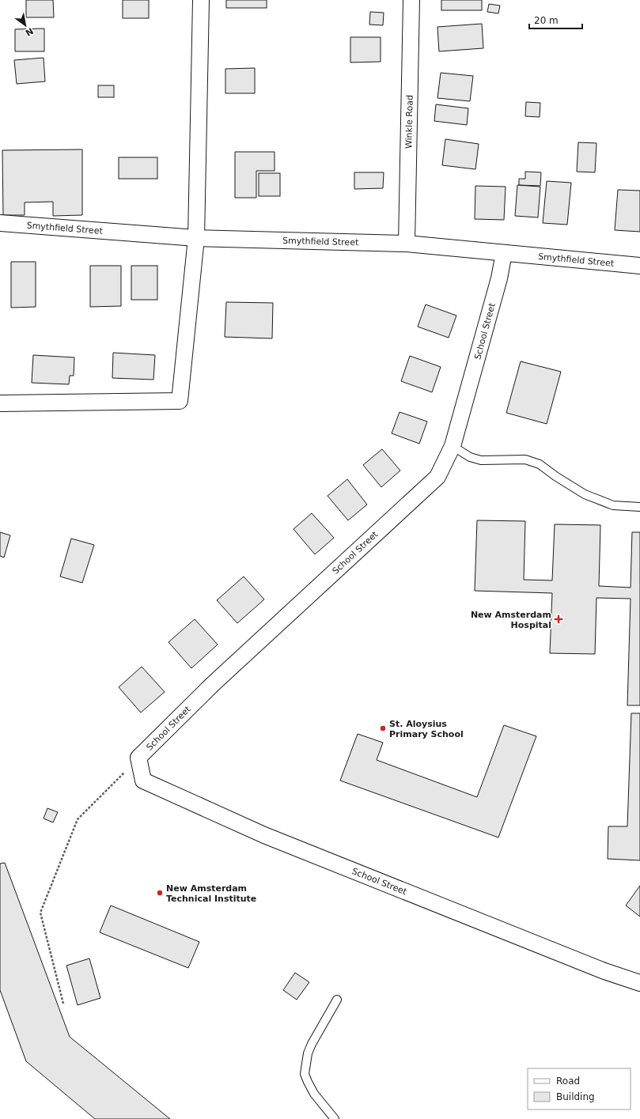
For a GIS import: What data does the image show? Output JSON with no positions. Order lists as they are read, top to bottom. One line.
{"streets":{"street":["Winkle Road","Smythfield Street","School Street"]},"crossings":[["Winkle Road","Smythfield Street"],["Smythfield Street","School Street"]],"places":{"health":["New Amsterdam Hospital"],"other":["St. Aloysius Primary School","New Amsterdam Technical Institute"]},"legend":["Road","Building"],"scale_bar":"20 m","north":"bottom right"}
